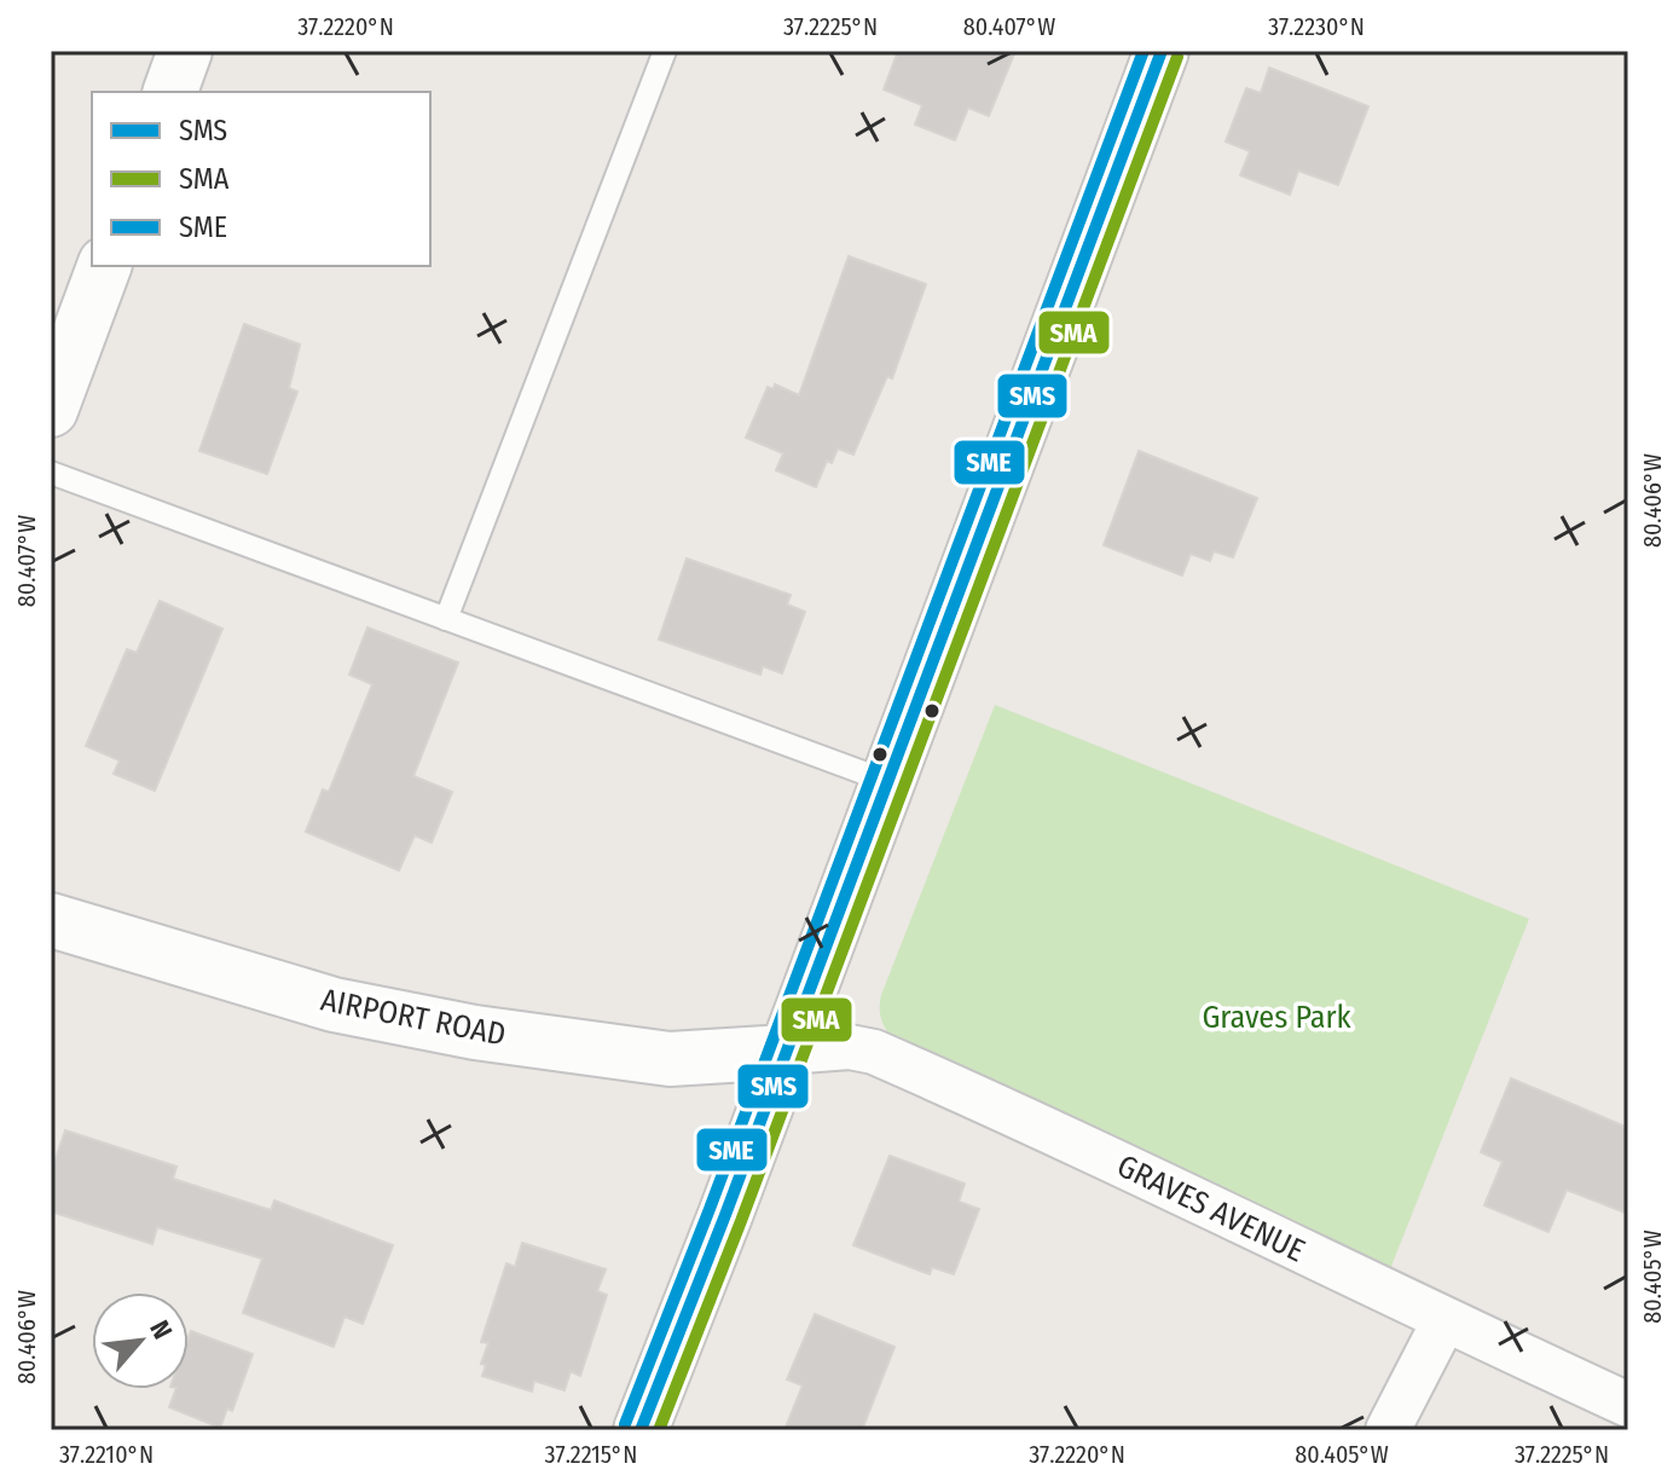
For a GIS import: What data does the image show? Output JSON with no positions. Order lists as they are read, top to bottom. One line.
{"streets":{"street":["AIRPORT ROAD","GRAVES AVENUE"]},"crossings":[["AIRPORT ROAD","GRAVES AVENUE"]],"parks":["Graves Park"],"lines":["transit line SMS","transit line SME","transit line SMA"],"legend":["SMS","SMA","SME"],"north":"top right","coordinates":["37.2220°N","37.2225°N","80.407°W","37.2230°N","80.406°W","80.405°W","37.2210°N","37.2215°N"]}
